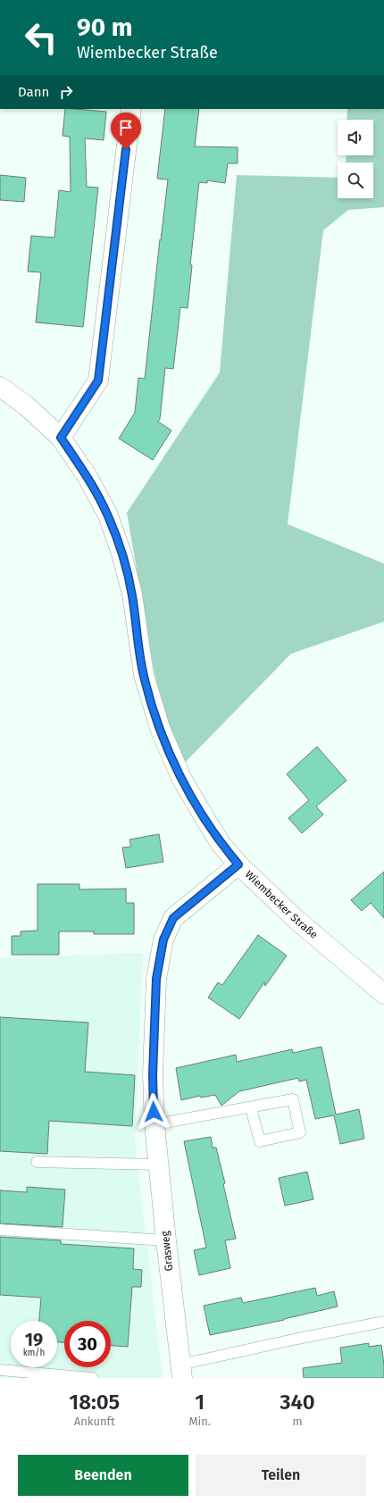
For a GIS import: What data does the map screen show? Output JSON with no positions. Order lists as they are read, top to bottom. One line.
{"streets":{"street":["Wiembecker Straße","Grasweg"]},"crossings":[["Wiembecker Straße","Grasweg"]],"page":{"turn":["90 m","Wiembecker Straße"],"then":"Dann","speed":"19 km/h","limit":"30","eta":["18:05","Ankunft","1","Min.","340","m"],"buttons":["Beenden","Teilen"]}}
